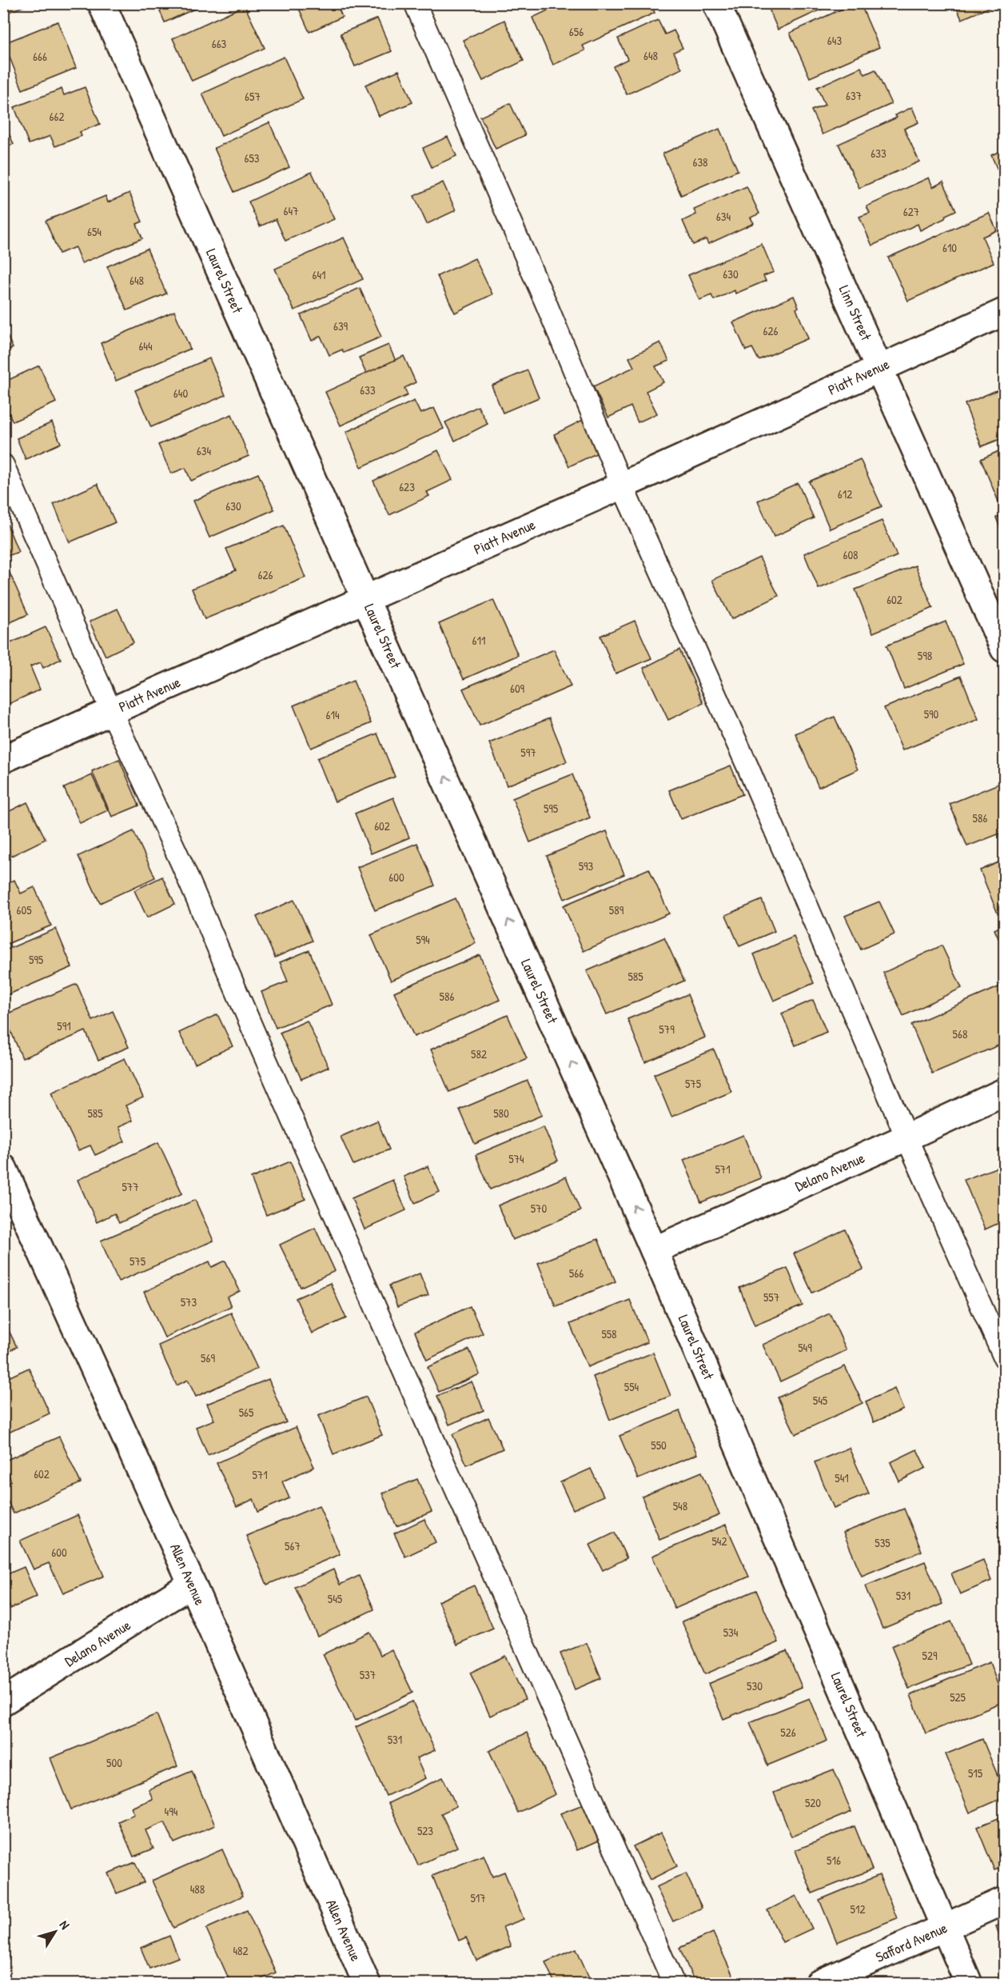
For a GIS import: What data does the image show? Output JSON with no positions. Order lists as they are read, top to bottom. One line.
{"streets":{"street":["Laurel Street","Linn Street","Piatt Avenue","Delano Avenue","Allen Avenue","Safford Avenue"]},"crossings":[["Laurel Street","Piatt Avenue"],["Laurel Street","Delano Avenue"],["Laurel Street","Safford Avenue"],["Linn Street","Piatt Avenue"],["Delano Avenue","Allen Avenue"]],"house_numbers":["656","643","663","648","666","637","657","662","633","653","638","647","627","634","654","610","630","641","648","639","626","644","633","640","634","623","612","630","608","626","602","611","598","609","590","614","597","595","586","602","593","600","605","589","594","595","585","586","591","579","568","582","575","585","580","574","571","577","570","575","566","557","573","558","549","569","554","545","565","550","602","571","541","548","542","535","567","600","531","545","534","529","537","530","525","526","531","500","515","520","494","523","516","488","517","512","482"],"north":"top right"}
